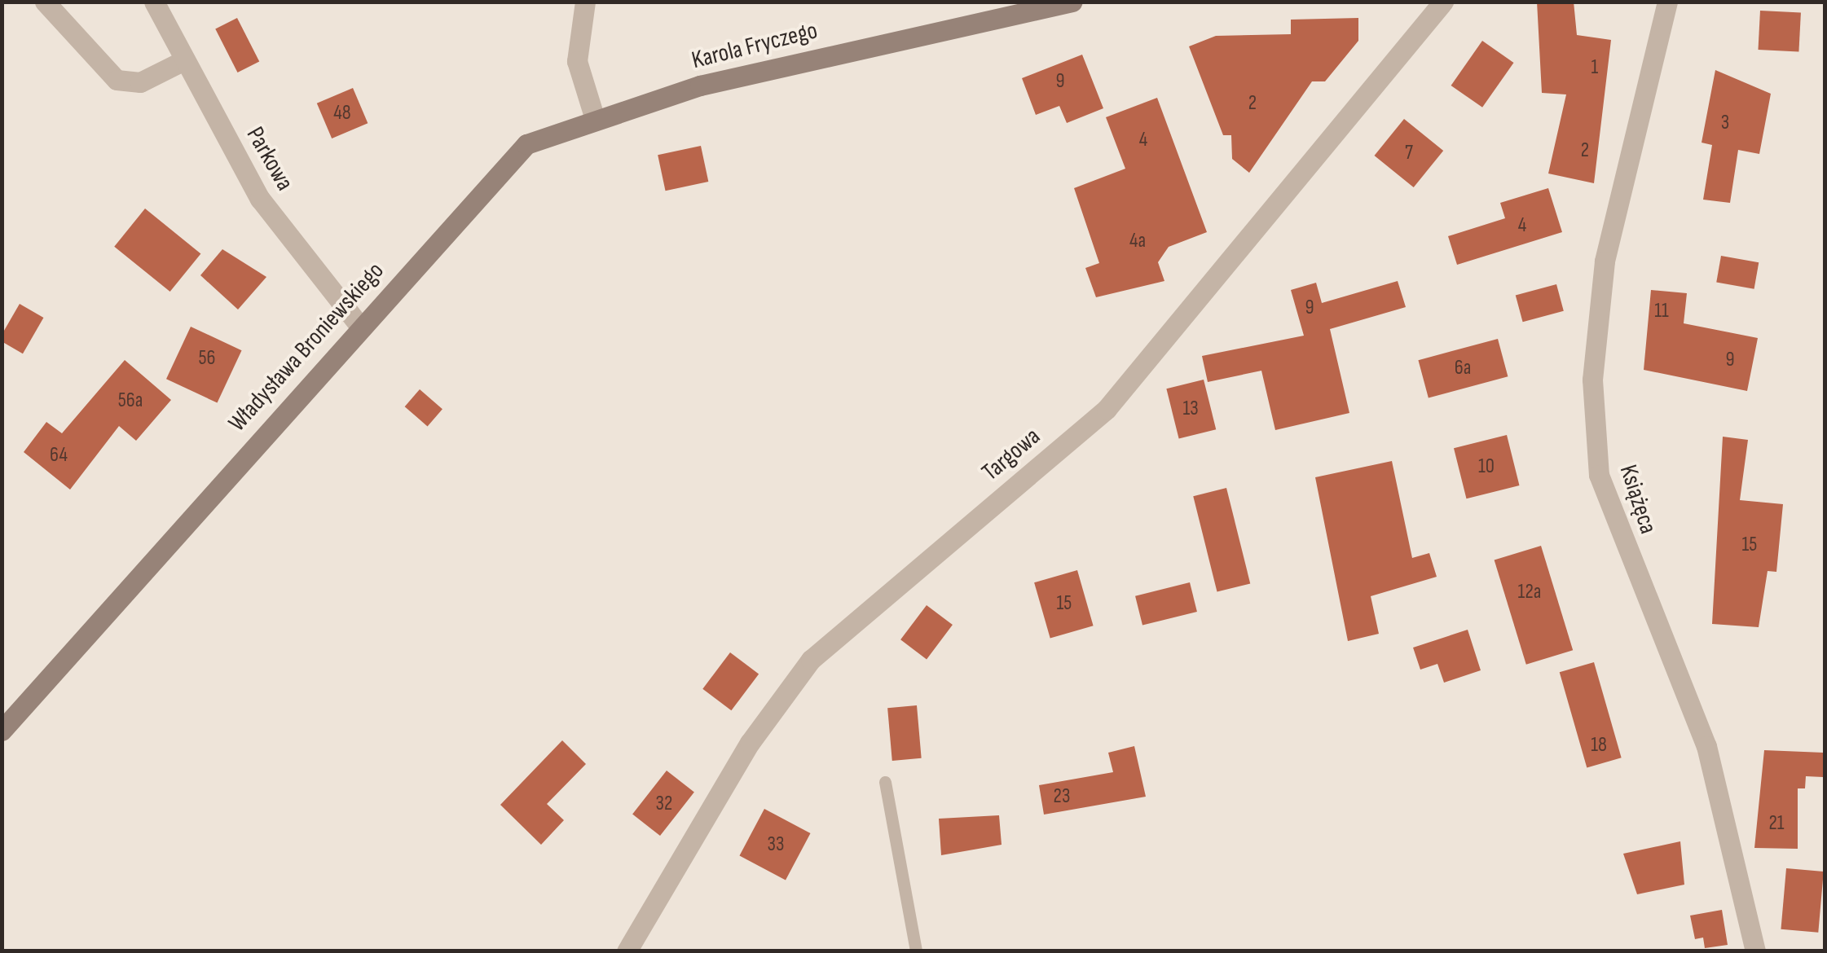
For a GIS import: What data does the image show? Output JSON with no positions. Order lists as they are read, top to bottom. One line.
{"streets":{"street":["Karola Fryczego","Parkowa","Władysława Broniewskiego","Targowa","Książęca"]},"crossings":[["Karola Fryczego","Władysława Broniewskiego"],["Parkowa","Władysława Broniewskiego"]],"house_numbers":["1","9","2","48","3","4","2","7","4","4a","9","11","56","9","6a","56a","13","64","10","15","12a","15","18","23","32","21","33"]}
